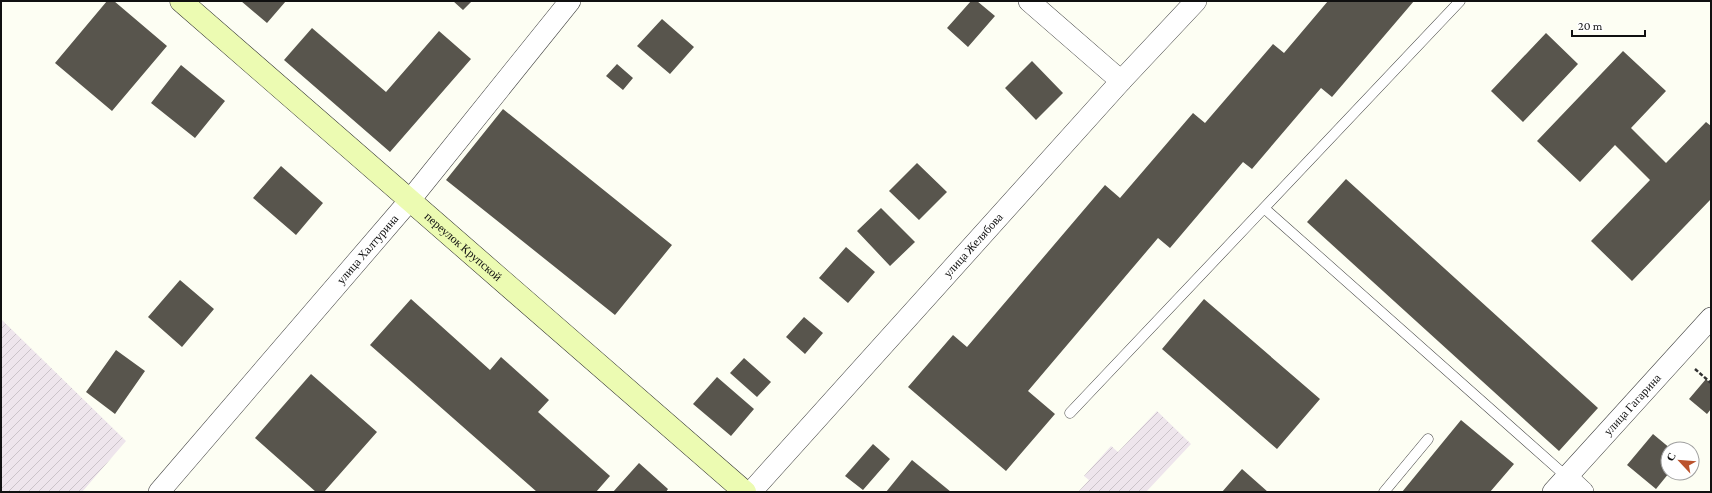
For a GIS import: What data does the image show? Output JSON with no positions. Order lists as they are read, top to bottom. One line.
{"streets":{"street":["переулок Крупской","улица Желябова","улица Халтурина","улица Гагарина"]},"crossings":[["переулок Крупской","улица Халтурина"]],"scale_bar":"20 m","north":"top left"}
